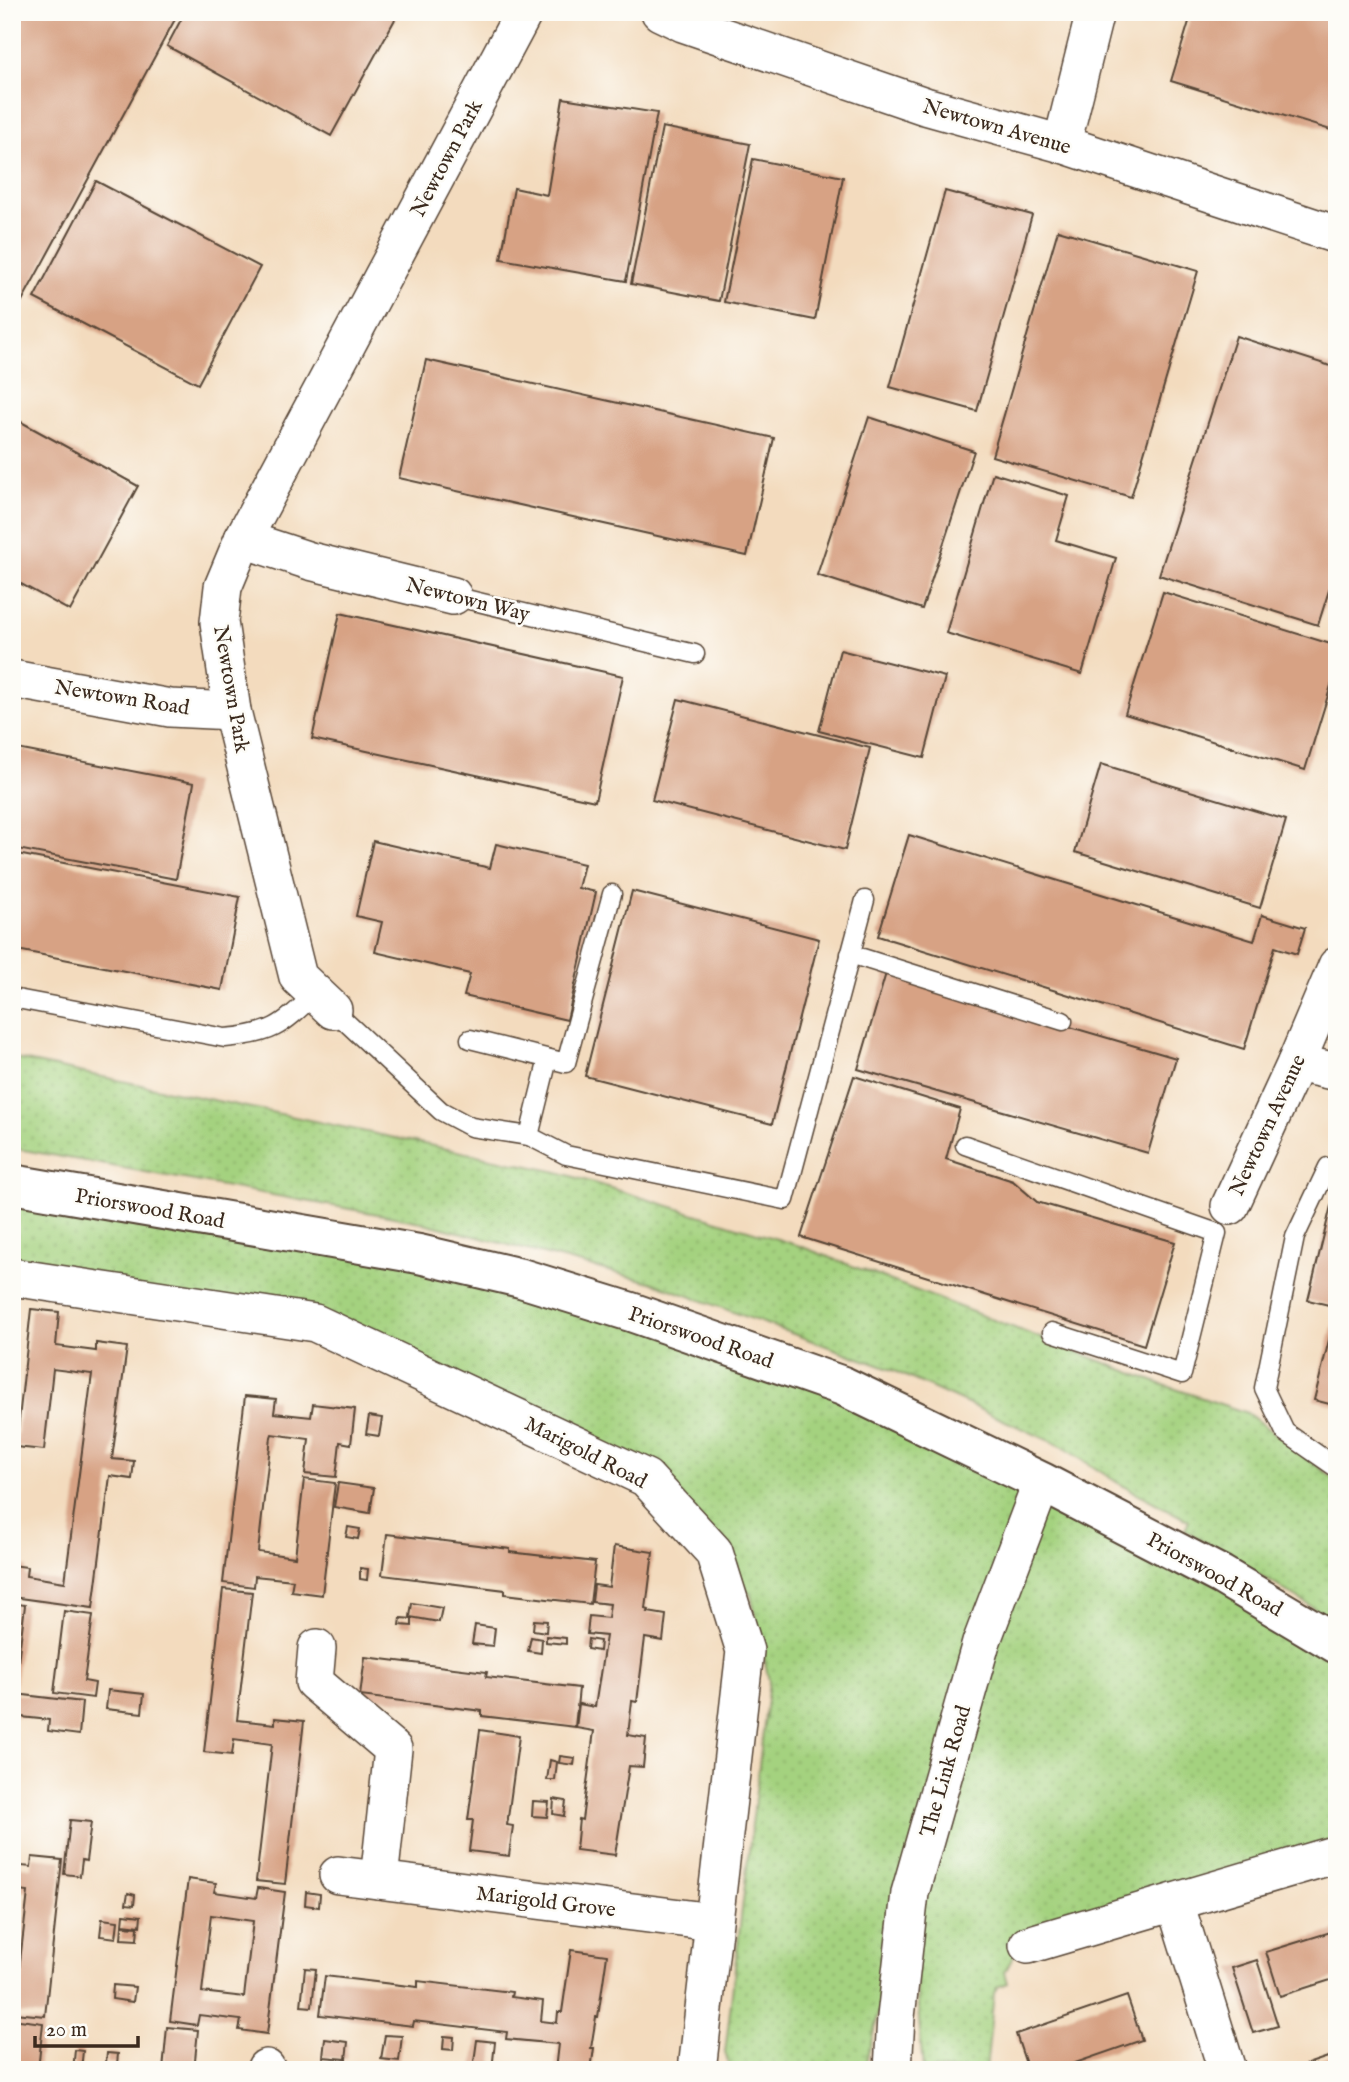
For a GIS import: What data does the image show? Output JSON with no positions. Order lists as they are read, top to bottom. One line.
{"streets":{"street":["Newtown Avenue","Newtown Park","Newtown Way","Newtown Road","Priorswood Road","Marigold Road","The Link Road","Marigold Grove"]},"crossings":[["Newtown Park","Newtown Way"],["Newtown Park","Newtown Road"],["Priorswood Road","The Link Road"],["Marigold Road","Marigold Grove"]],"scale_bar":"20 m"}
